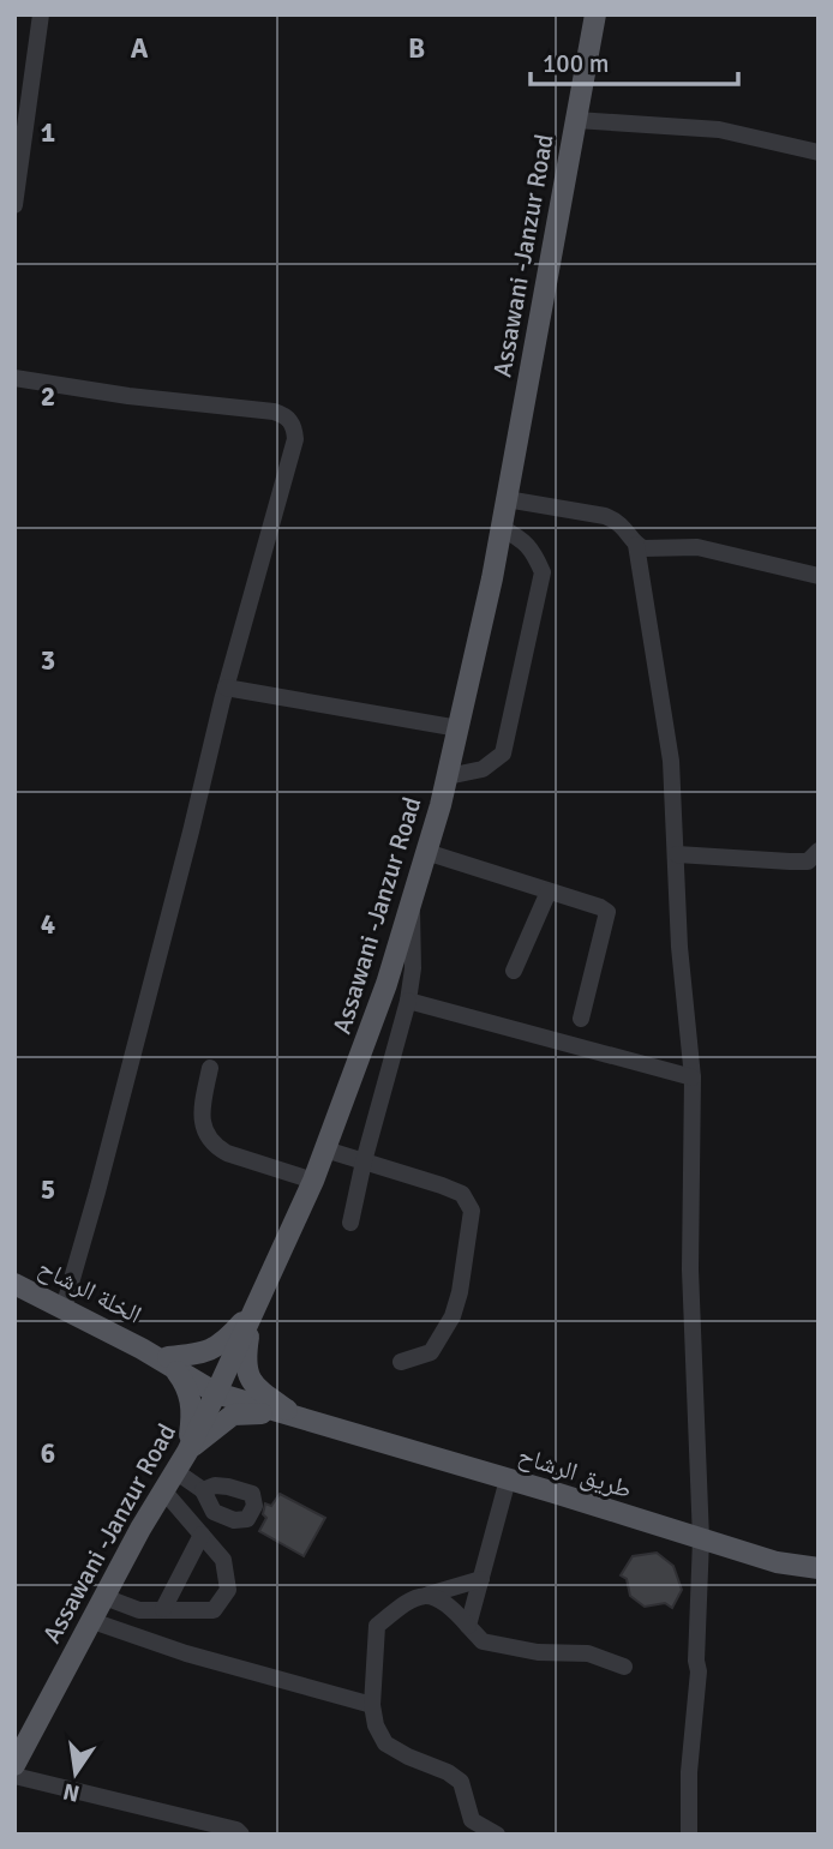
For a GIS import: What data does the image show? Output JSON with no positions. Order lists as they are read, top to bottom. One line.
{"streets":{"main road":["Assawani -Janzur Road","الخلة الرشاح","طريق الرشاح"]},"crossings":[["Assawani -Janzur Road","الخلة الرشاح"],["Assawani -Janzur Road","طريق الرشاح"],["الخلة الرشاح","طريق الرشاح"]],"scale_bar":"100 m","north":"bottom","grid":{"columns":["A","B"],"rows":["1","2","3","4","5","6"]}}
